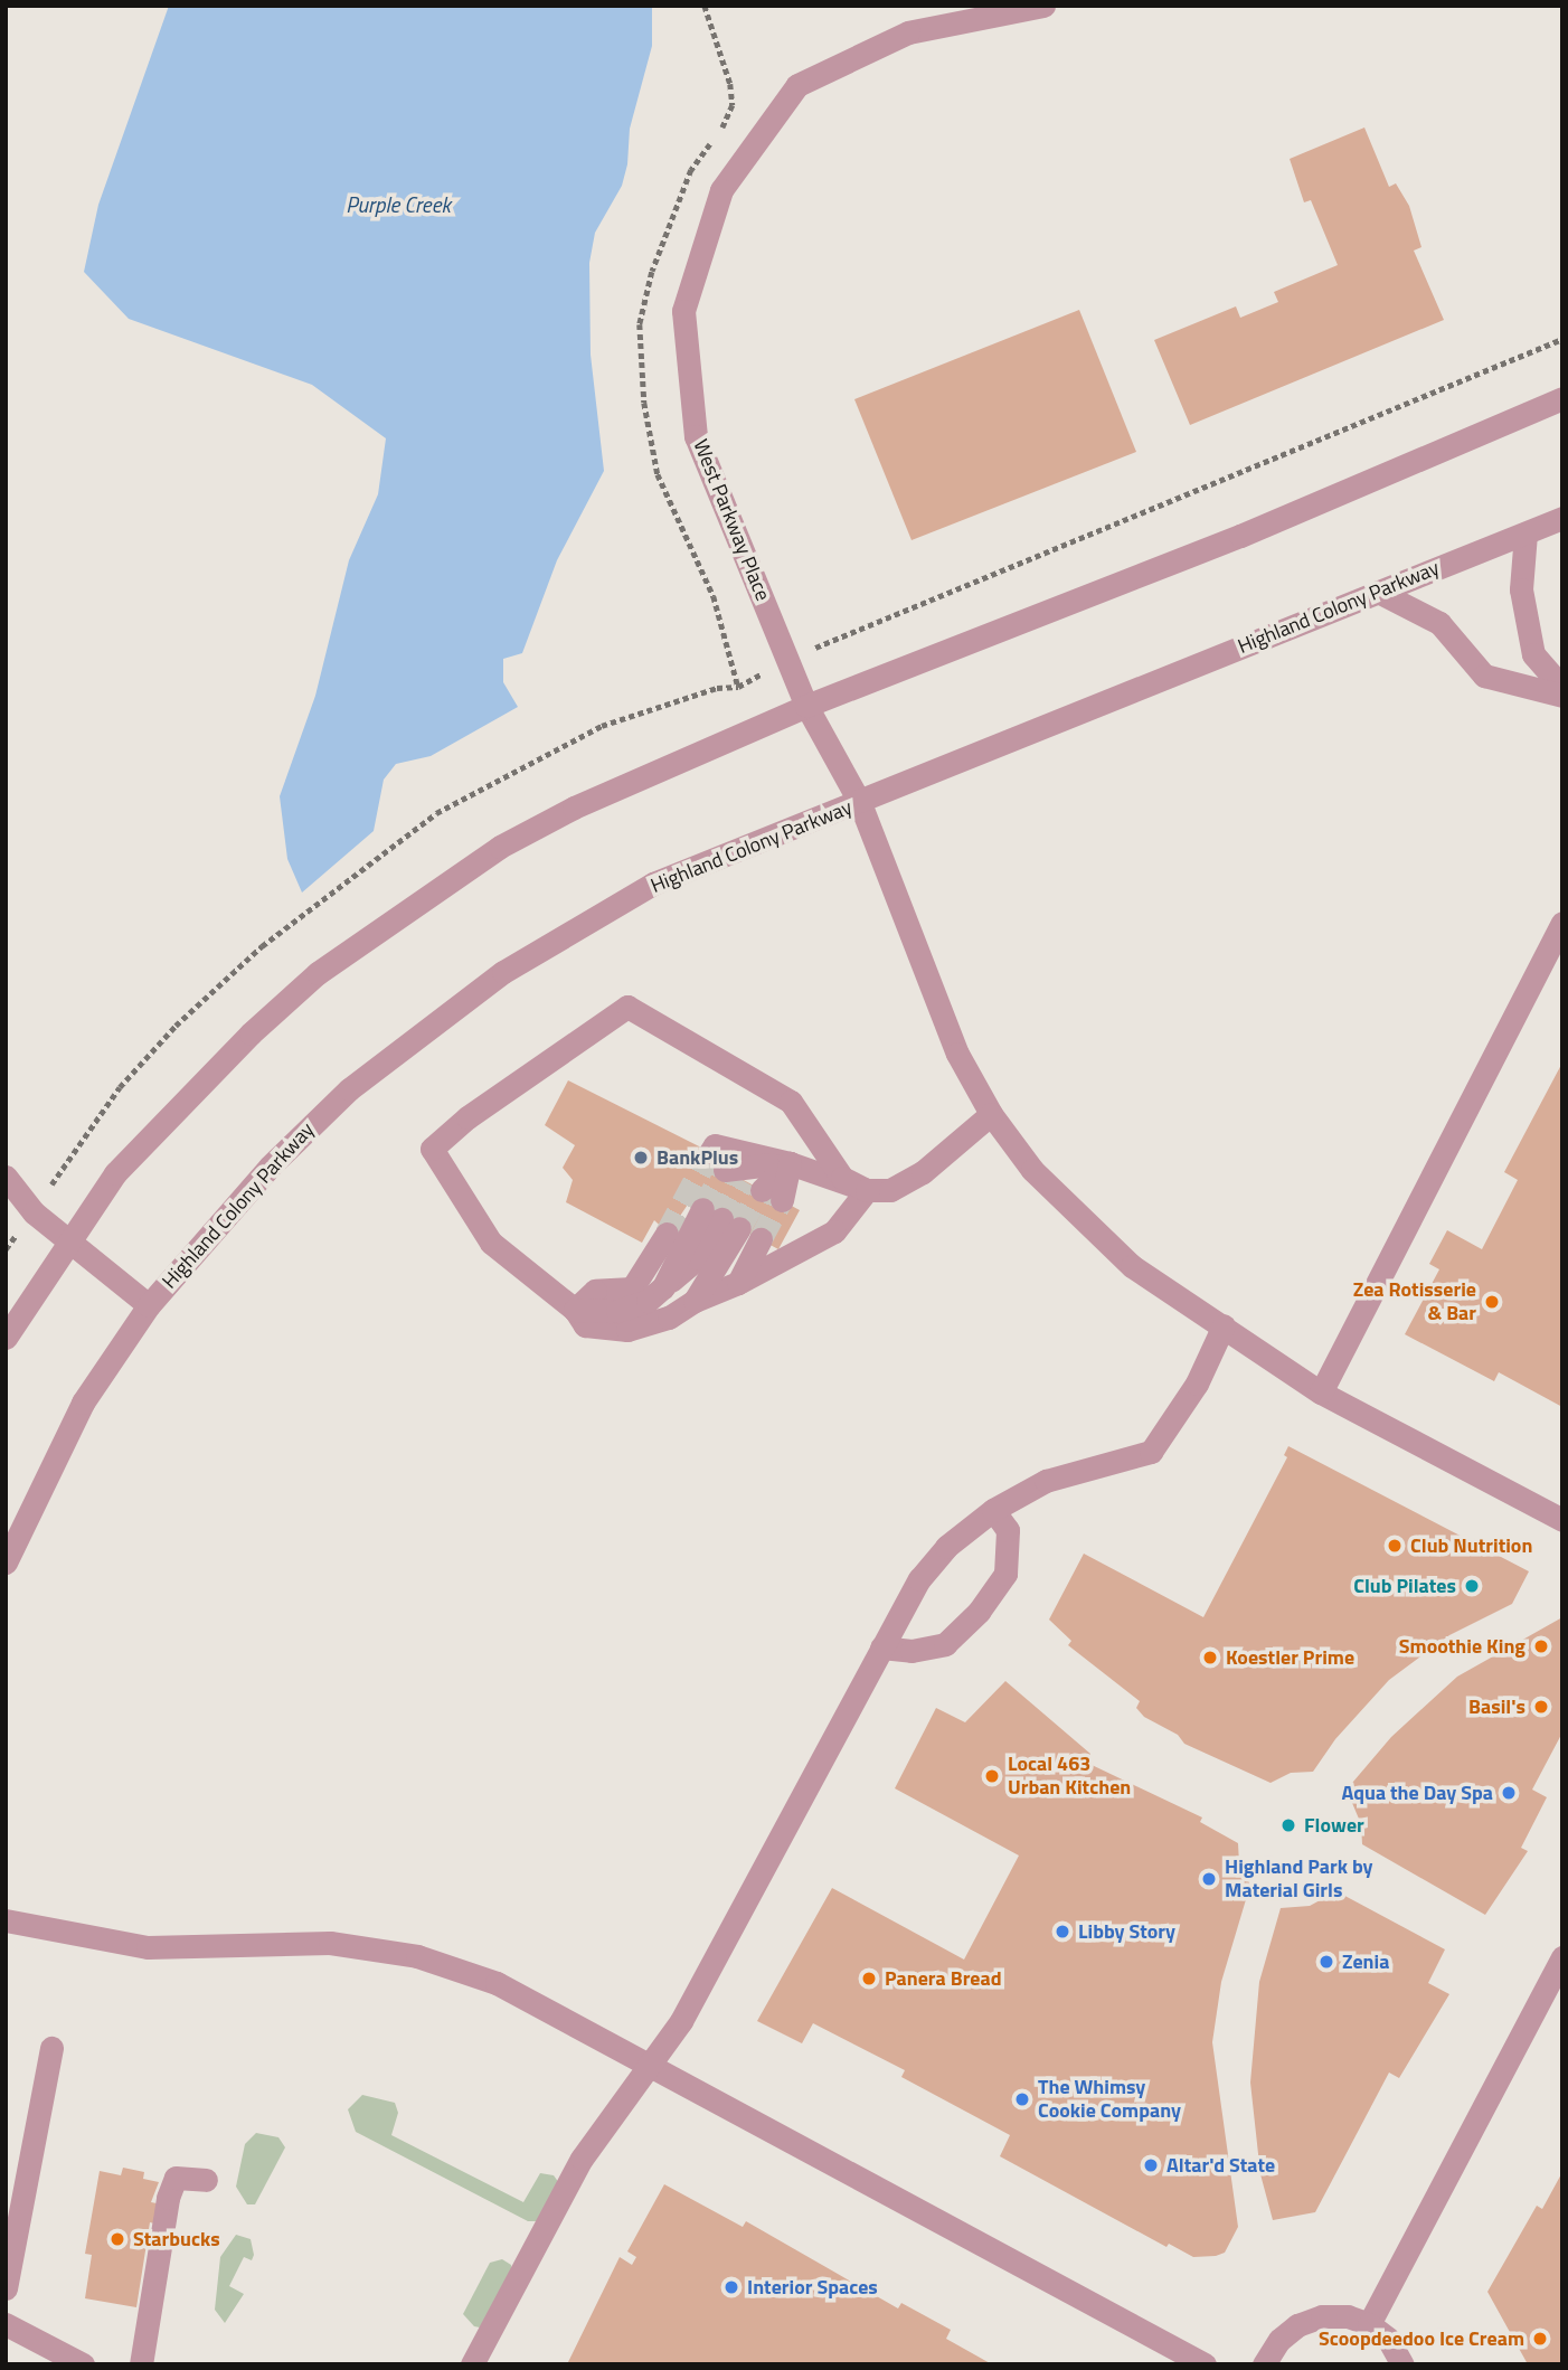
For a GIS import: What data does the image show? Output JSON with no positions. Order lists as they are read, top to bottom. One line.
{"streets":{"street":["West Parkway Place","Highland Colony Parkway"]},"crossings":[["West Parkway Place","Highland Colony Parkway"]],"water":["Purple Creek"],"places":["BankPlus","Zea Rotisserie & Bar","Club Nutrition","Club Pilates","Smoothie King","Koestler Prime","Basil's","Local 463 Urban Kitchen","Aqua the Day Spa","Flower","Highland Park by Material Girls","Libby Story","Zenia","Panera Bread","The Whimsy Cookie Company","Altar'd State","Starbucks","Interior Spaces","Scoopdeedoo Ice Cream"]}
